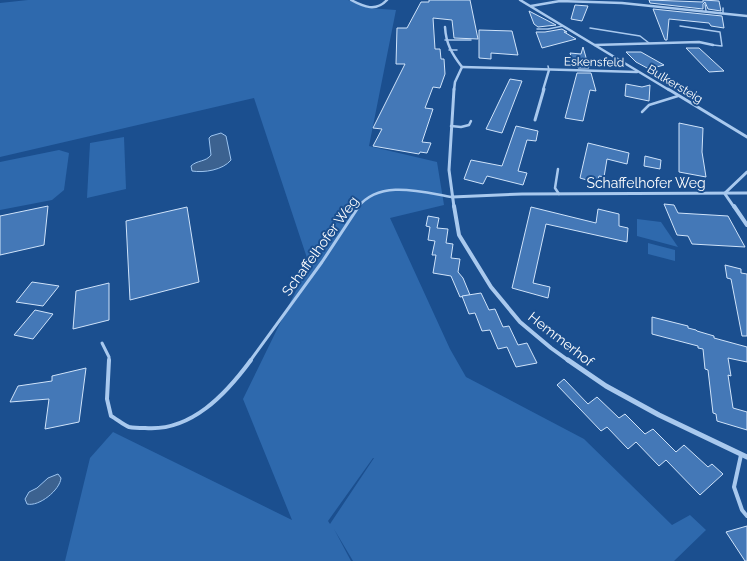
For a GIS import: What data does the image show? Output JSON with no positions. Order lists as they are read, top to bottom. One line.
{"streets":{"street":["Eskensfeld","Bulkersteig","Schaffelhofer Weg","Hemmerhof"]},"crossings":[["Eskensfeld","Bulkersteig"],["Eskensfeld","Hemmerhof"],["Schaffelhofer Weg","Hemmerhof"]]}
